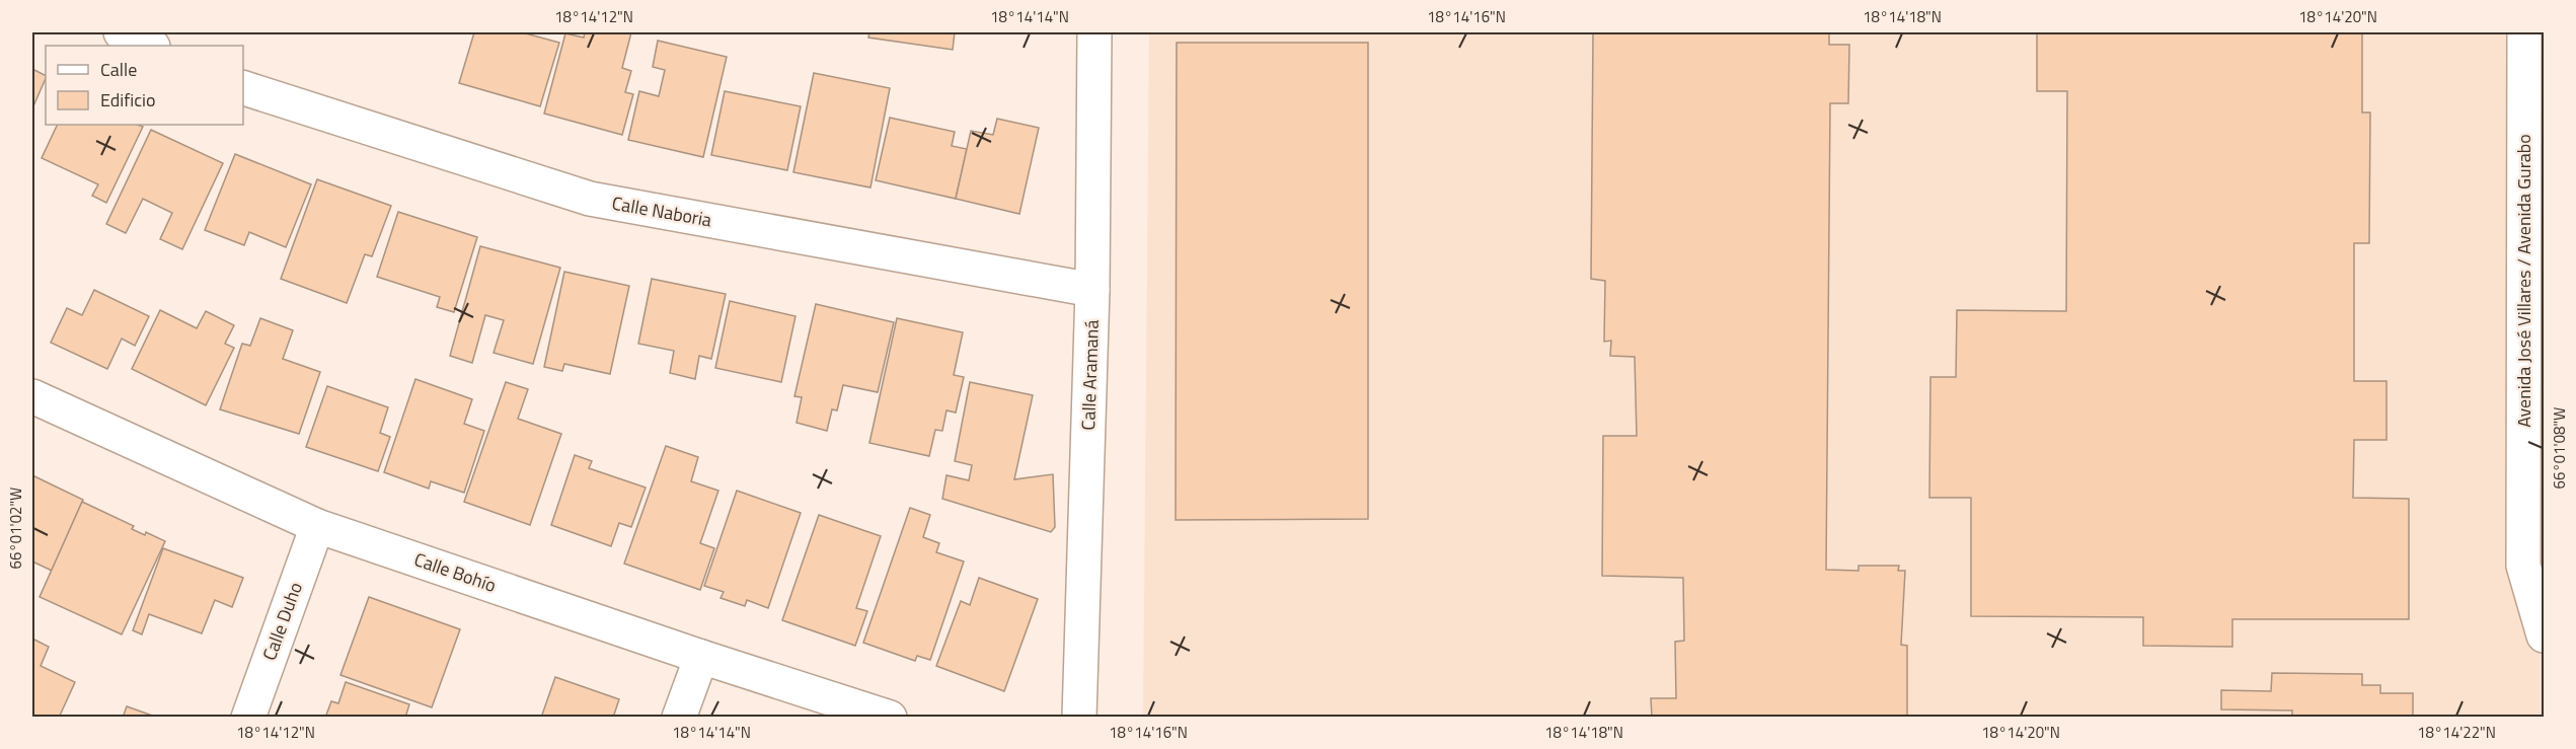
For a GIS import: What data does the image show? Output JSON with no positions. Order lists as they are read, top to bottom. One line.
{"streets":{"street":["Calle Naboria","Avenida José Villares / Avenida Gurabo","Calle Aramaná","Calle Bohío","Calle Duho"]},"crossings":[["Calle Naboria","Calle Aramaná"],["Calle Bohío","Calle Duho"]],"legend":["Calle","Edificio"],"coordinates":["18°14'12\"N","18°14'14\"N","18°14'16\"N","18°14'18\"N","18°14'20\"N","66°01'08\"W","66°01'02\"W","18°14'22\"N"]}
